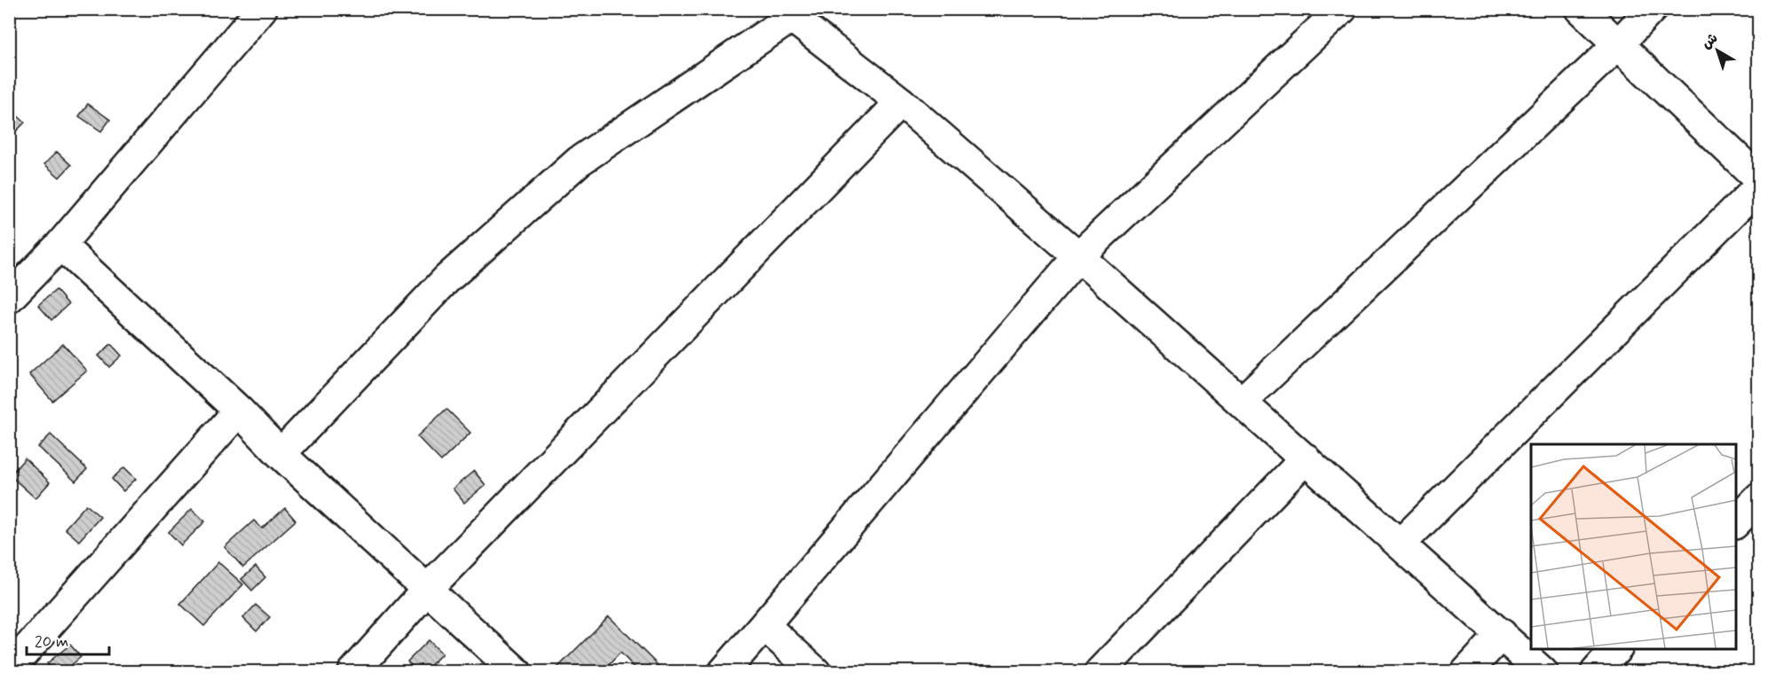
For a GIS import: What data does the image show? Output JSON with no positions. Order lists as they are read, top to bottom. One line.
{"scale_bar":"20 m","north":"top left"}
